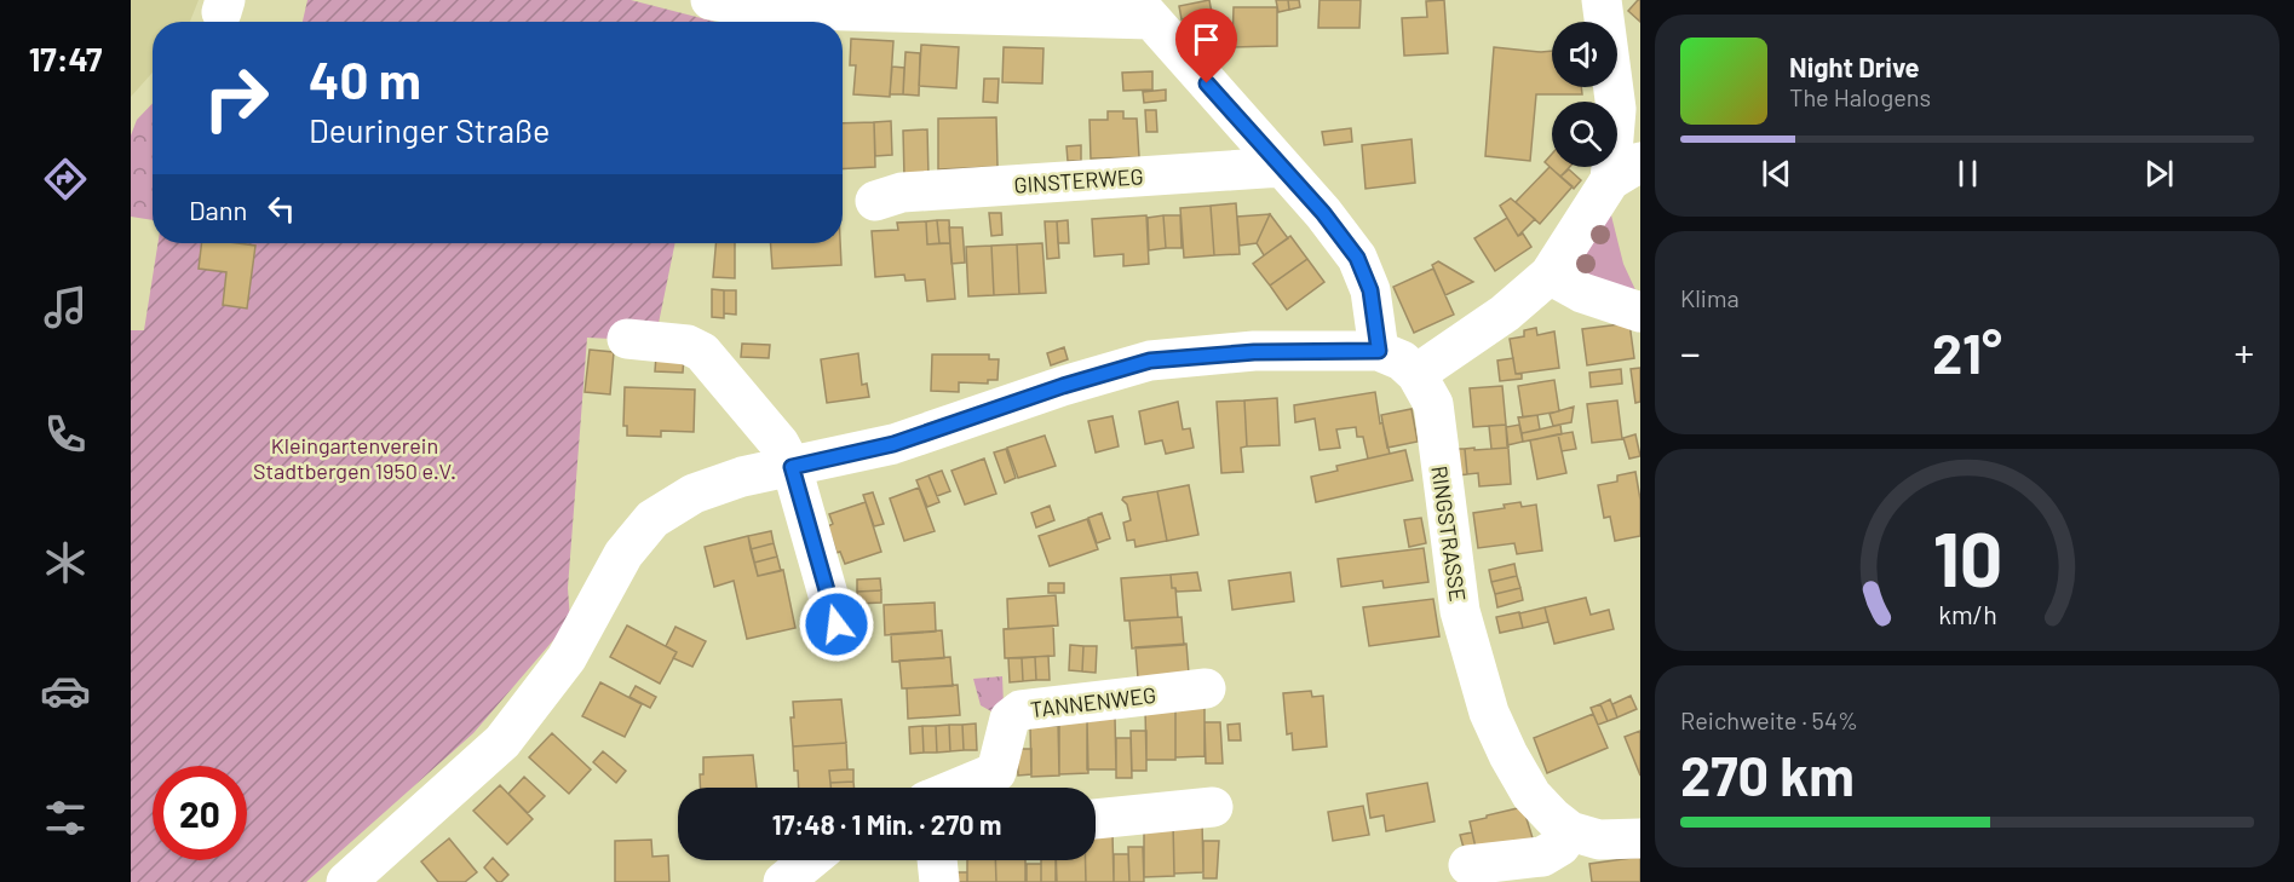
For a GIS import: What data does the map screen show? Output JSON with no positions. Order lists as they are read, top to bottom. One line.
{"streets":{"street":["GINSTERWEG","RINGSTRASSE","TANNENWEG"]},"parks":["Kleingartenverein Stadtbergen 1950 e.V."],"page":{"tabs":"17:47","turn":["40 m","Deuringer Straße"],"song":["Night Drive","The Halogens"],"then":"Dann","tile":["Klima",["Reichweite · 54%","270 km"]],"heat":["−","21°","+"],"limit":"20","trip":"17:48 · 1 Min. · 270 m","gauge":["10","km/h"]}}
